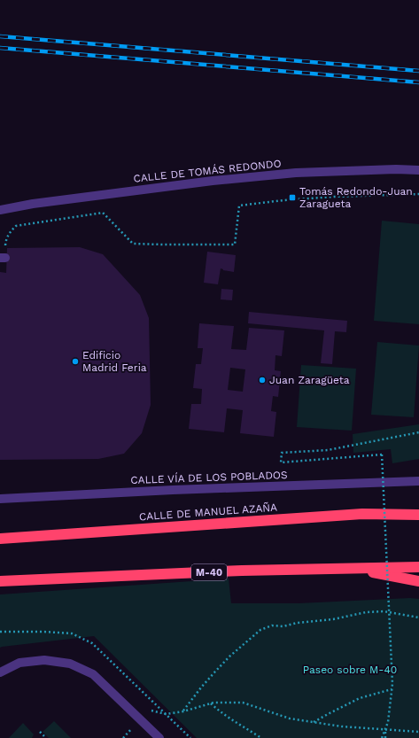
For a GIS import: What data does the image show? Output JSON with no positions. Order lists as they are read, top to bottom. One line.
{"streets":{"highway":["CALLE DE MANUEL AZAÑA","M-40"],"street":["CALLE DE TOMÁS REDONDO","CALLE VÍA DE LOS POBLADOS"]},"parks":["Paseo sobre M-40"],"places":{"transit":["Tomás Redondo-Juan Zaragueta"],"other":["Edificio Madrid Feria","Juan Zaragüeta"]}}
